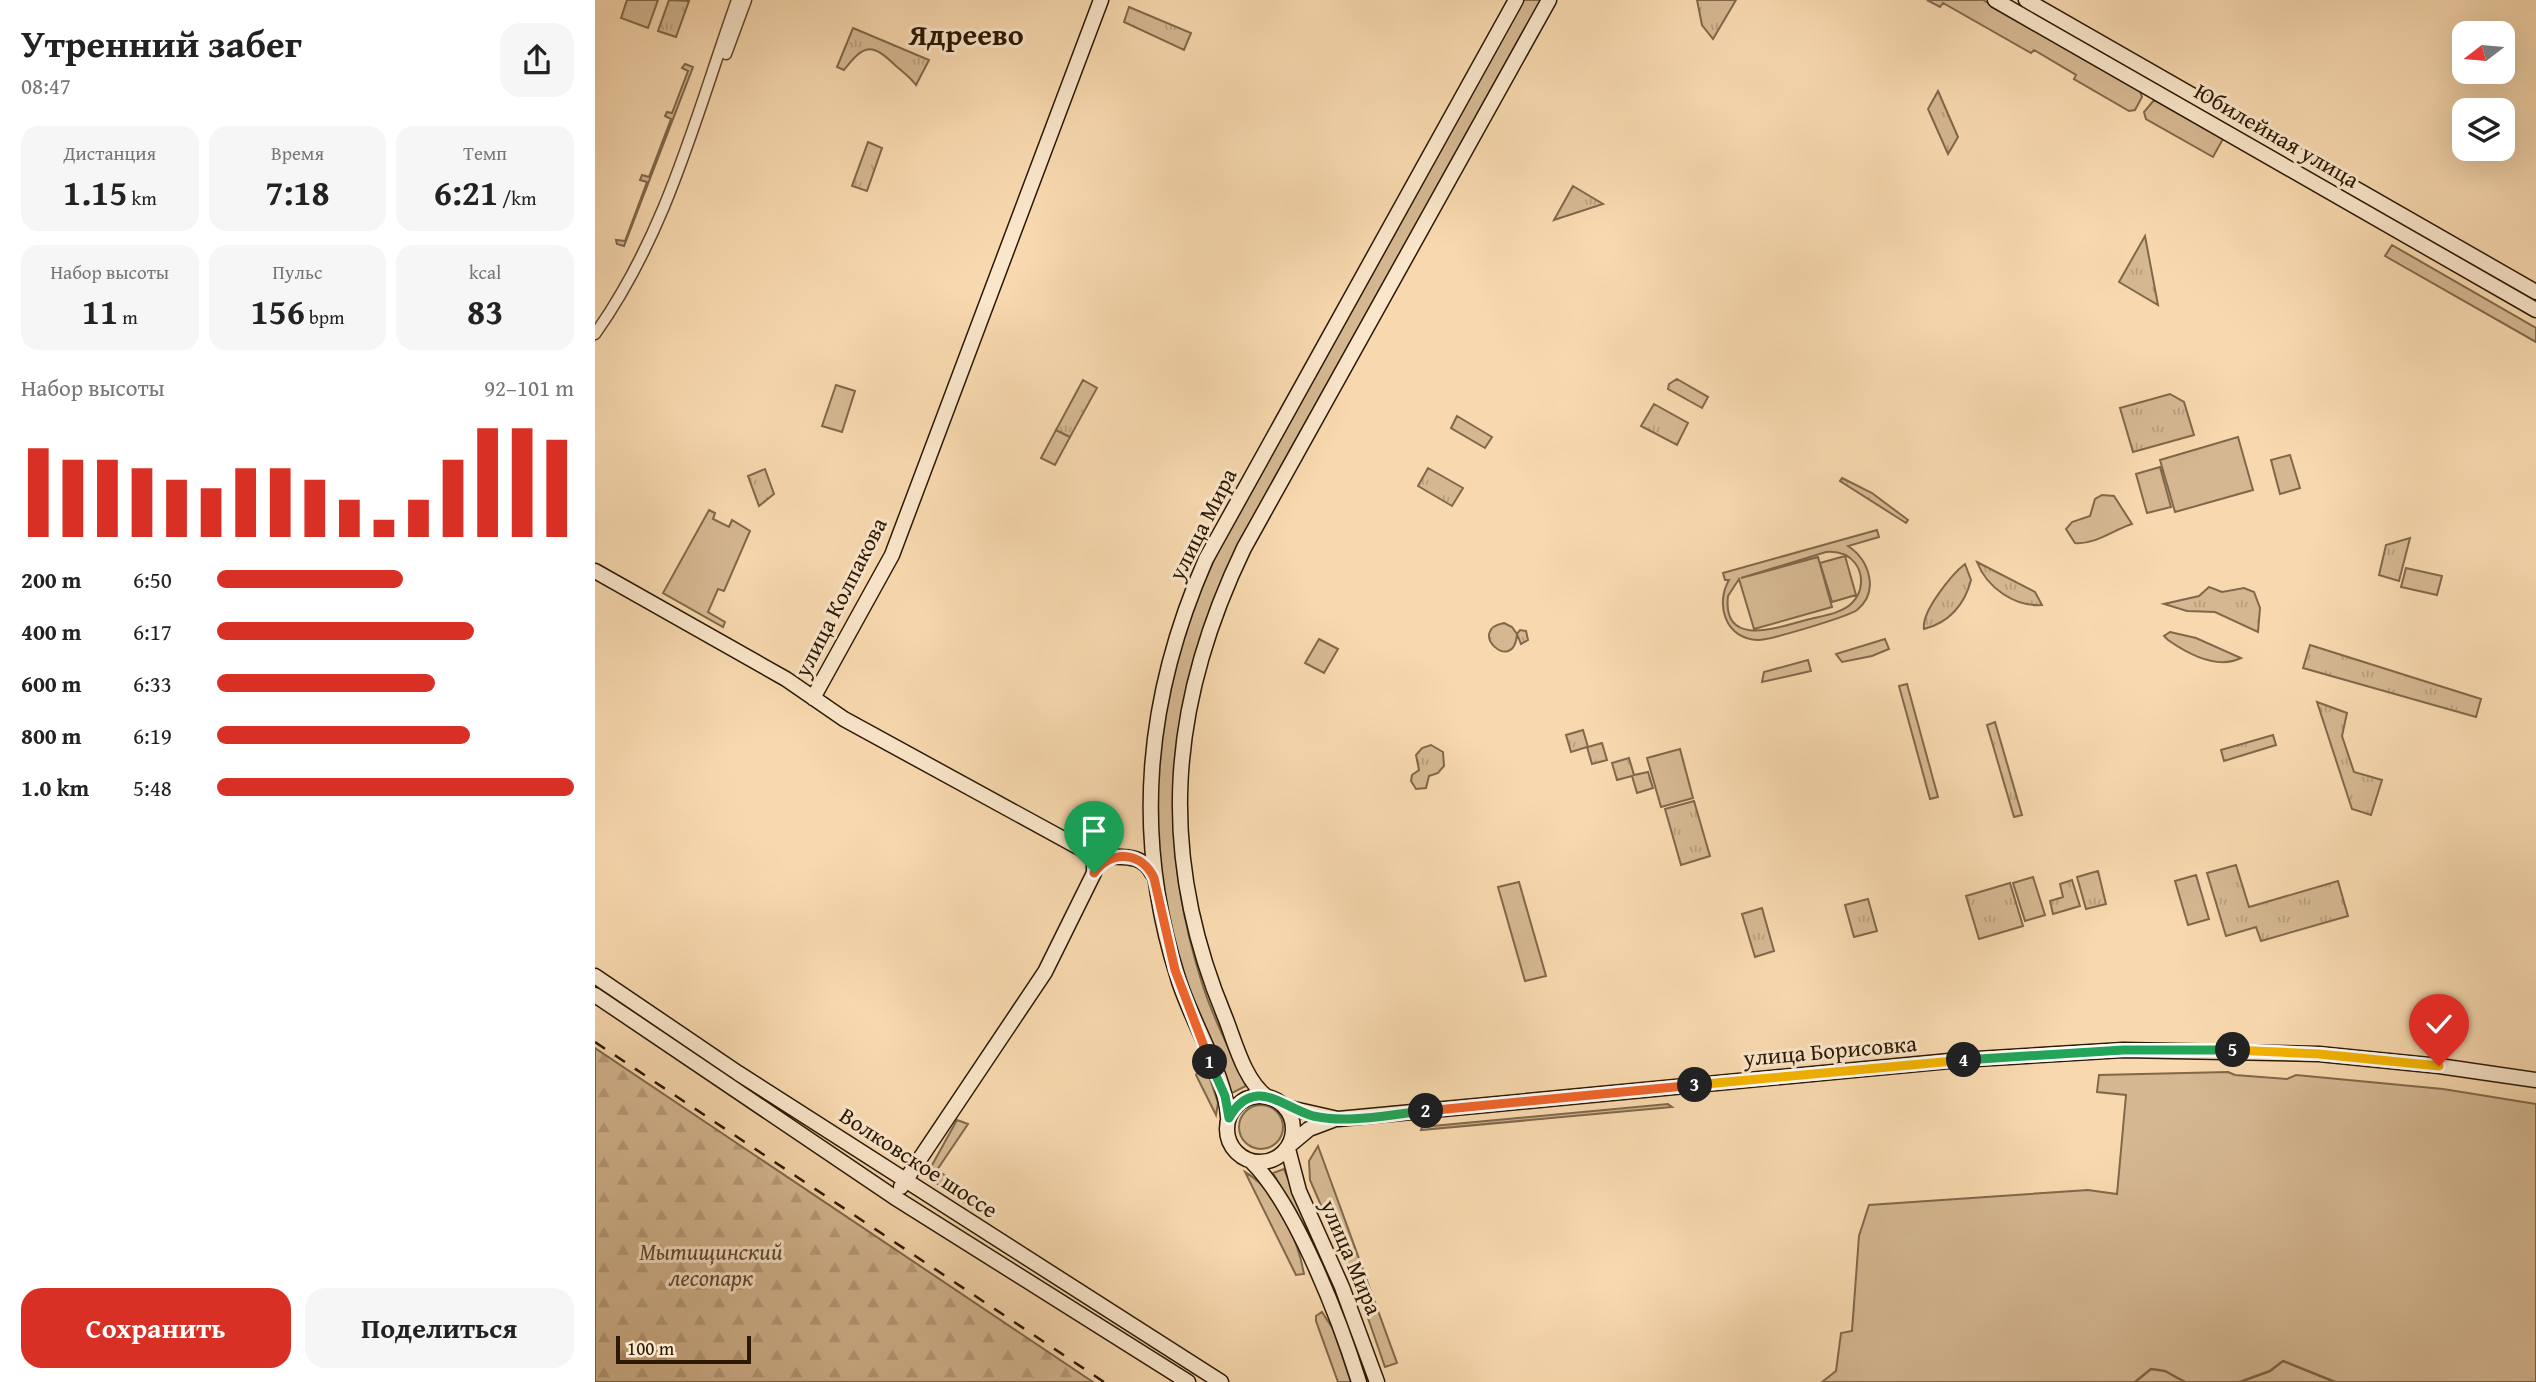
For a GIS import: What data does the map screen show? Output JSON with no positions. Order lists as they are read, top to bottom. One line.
{"streets":{"main road":["Юбилейная улица","улица Мира","улица Колпакова","улица Борисовка","Волковское шоссе"]},"crossings":[["улица Мира","улица Борисовка"]],"districts":["Ядреево"],"parks":["Мытищинский лесопарк"],"scale_bar":"100 m","north":"left","page":{"heading":["Утренний забег","08:47"],"stats":[["Дистанция","1.15 km"],["Время","7:18"],["Темп","6:21 /km"],["Набор высоты","11 m"],["Пульс","156 bpm"],["kcal","83"]],"chart":["Набор высоты","92–101 m"],"list":[{"name":"200 m","note":"6:50"},{"name":"400 m","note":"6:17"},{"name":"600 m","note":"6:33"},{"name":"800 m","note":"6:19"},{"name":"1.0 km","note":"5:48"}],"pins":["5","4","1","3","2"],"buttons":["Сохранить","Поделиться"],"scale":"100 m"}}
